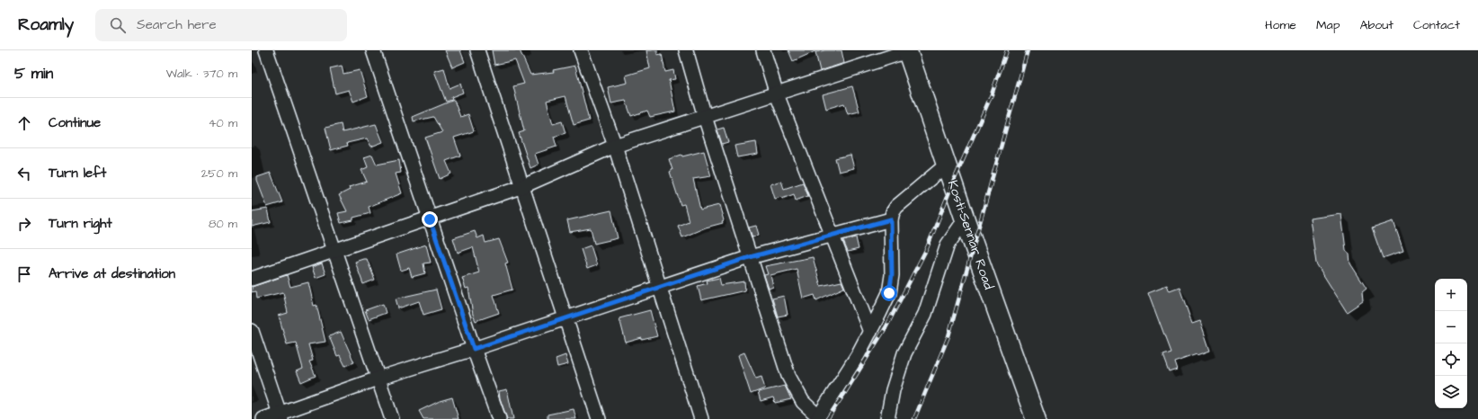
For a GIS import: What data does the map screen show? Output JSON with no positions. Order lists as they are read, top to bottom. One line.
{"streets":{"highway":["Kosti-Sennar Road"]},"page":{"header":"Roamly","search":"Search here","nav":["Home","Map","About","Contact"],"heading":["5 min","Walk · 370 m"],"list":[["Continue","40 m"],["Turn left","250 m"],["Turn right","80 m"],"Arrive at destination"],"map_buttons":["+","−"]}}
